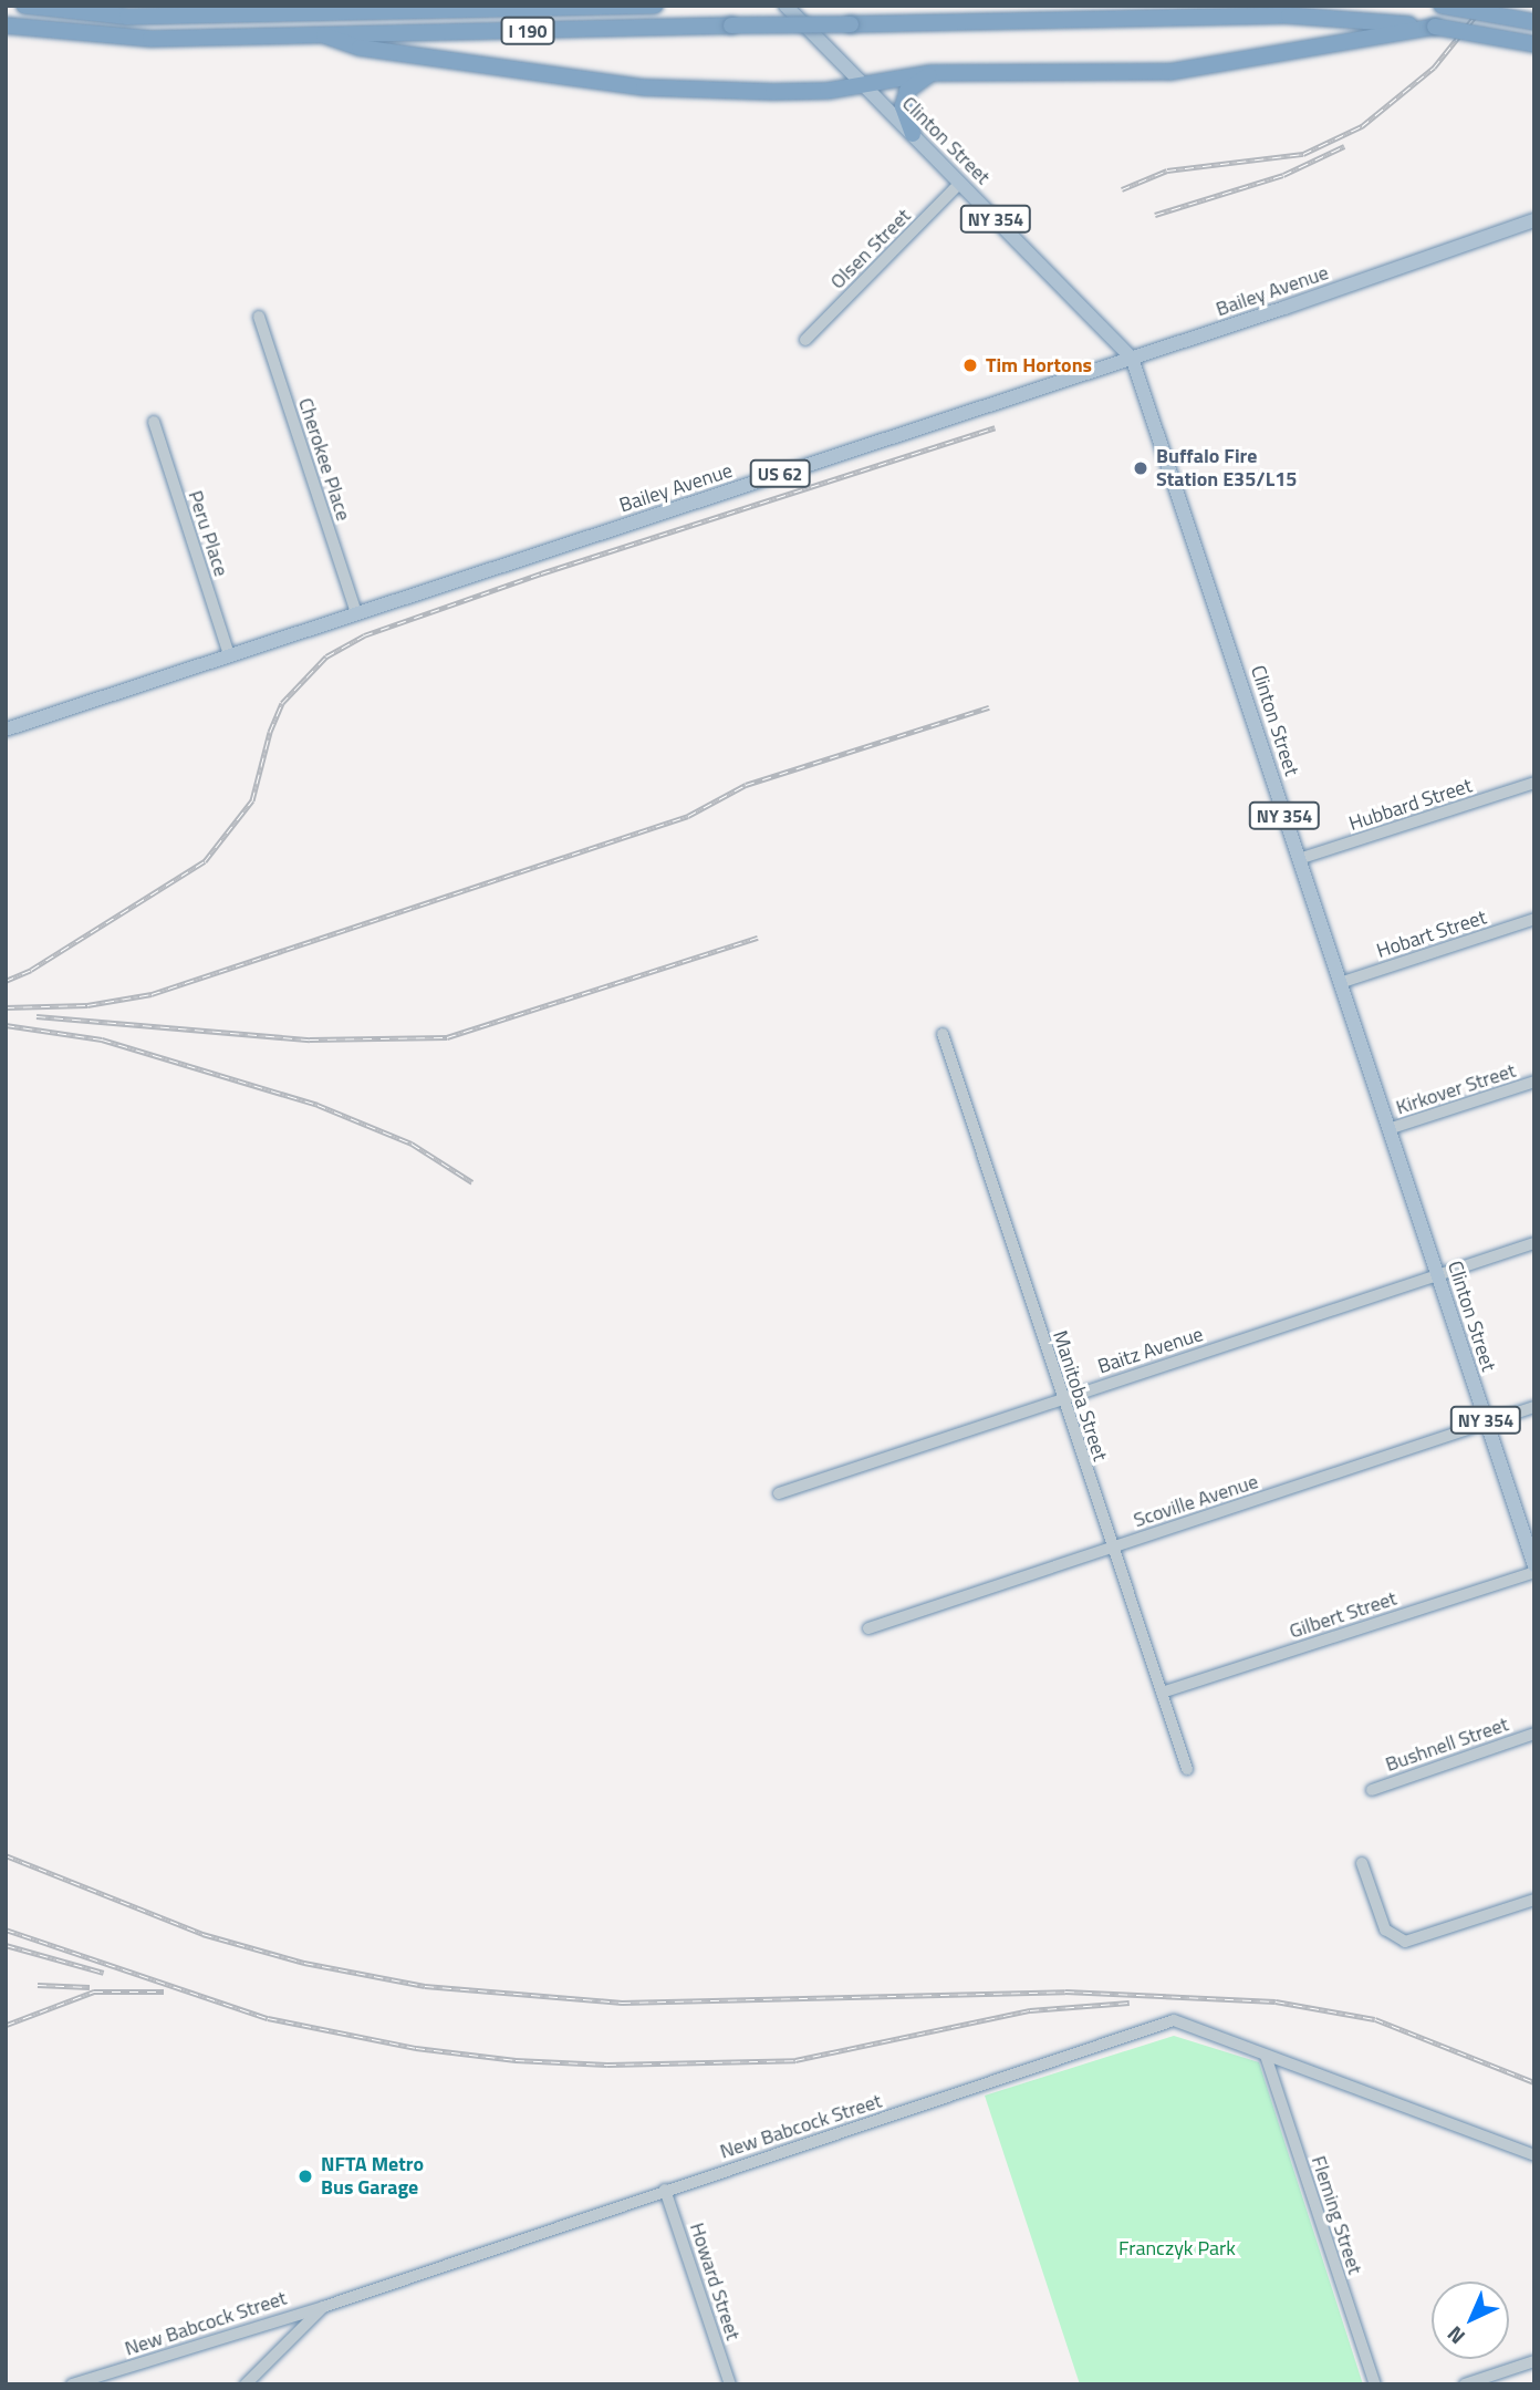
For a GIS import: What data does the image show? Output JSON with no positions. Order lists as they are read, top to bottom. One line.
{"streets":{"highway":["I 190"],"main road":["Clinton Street","NY 354","Bailey Avenue","US 62"],"street":["Olsen Street","Cherokee Place","Peru Place","Hubbard Street","Hobart Street","Kirkover Street","Baitz Avenue","Manitoba Street","Scoville Avenue","Gilbert Street","Bushnell Street","New Babcock Street","Fleming Street","Howard Street"]},"crossings":[["Clinton Street","Olsen Street"],["Clinton Street","Bailey Avenue"],["Clinton Street","Hubbard Street"],["Clinton Street","Hobart Street"],["Clinton Street","Kirkover Street"],["Clinton Street","Baitz Avenue"],["Clinton Street","Scoville Avenue"],["Bailey Avenue","Cherokee Place"],["Bailey Avenue","Peru Place"],["Baitz Avenue","Manitoba Street"],["Manitoba Street","Scoville Avenue"],["Manitoba Street","Gilbert Street"],["New Babcock Street","Fleming Street"],["New Babcock Street","Howard Street"]],"parks":["Franczyk Park"],"places":["Tim Hortons","Buffalo Fire Station E35/L15","NFTA Metro Bus Garage"],"north":"bottom left"}
